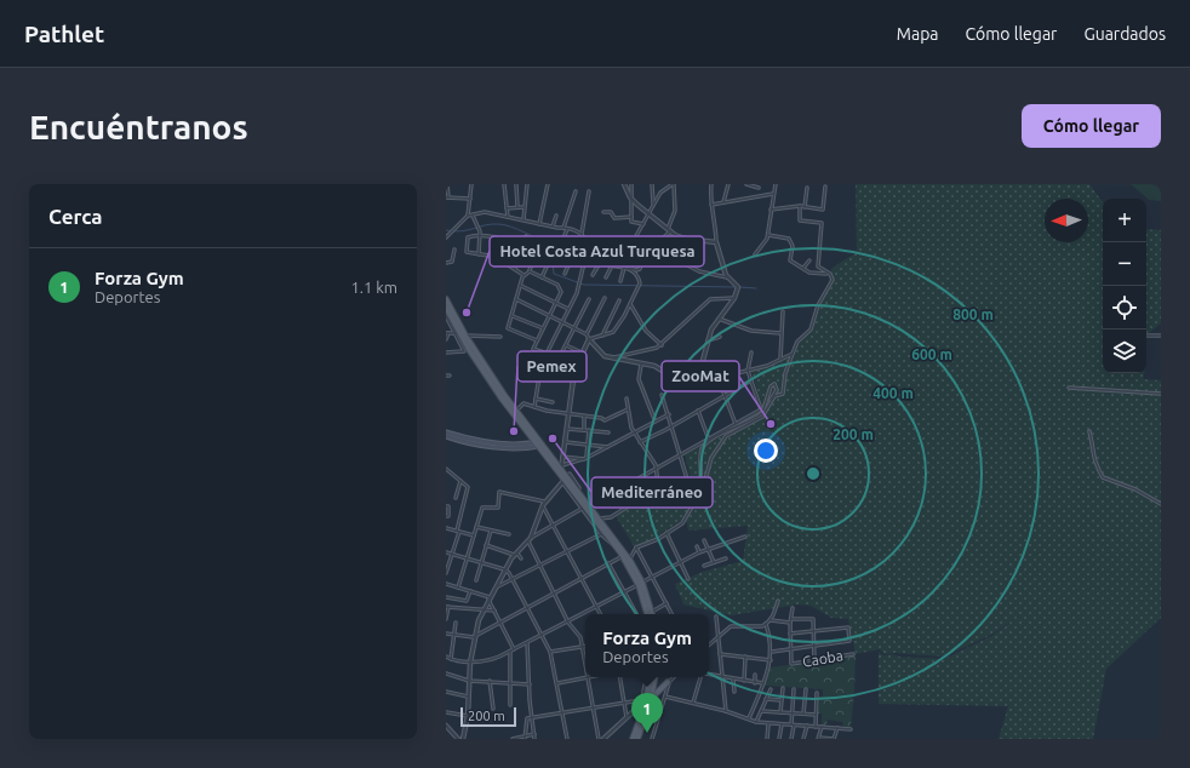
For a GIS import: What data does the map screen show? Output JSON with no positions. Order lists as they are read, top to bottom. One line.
{"streets":{"street":["Caoba"]},"places":["Hotel Costa Azul Turquesa","ZooMat","Pemex","Mediterráneo"],"scale_bar":"200 m","north":"left","page":{"header":"Pathlet","nav":["Mapa","Cómo llegar","Guardados"],"buttons":"Cómo llegar","title":"Encuéntranos","heading":"Cerca","map_buttons":["+","−"],"list":[{"mark":"1","name":"Forza Gym","note":"Deportes","value":"1.1 km"}],"popup":["Forza Gym","Deportes"],"pins":"1","scale":"200 m"},"rings":["800 m","600 m","400 m","200 m"]}
